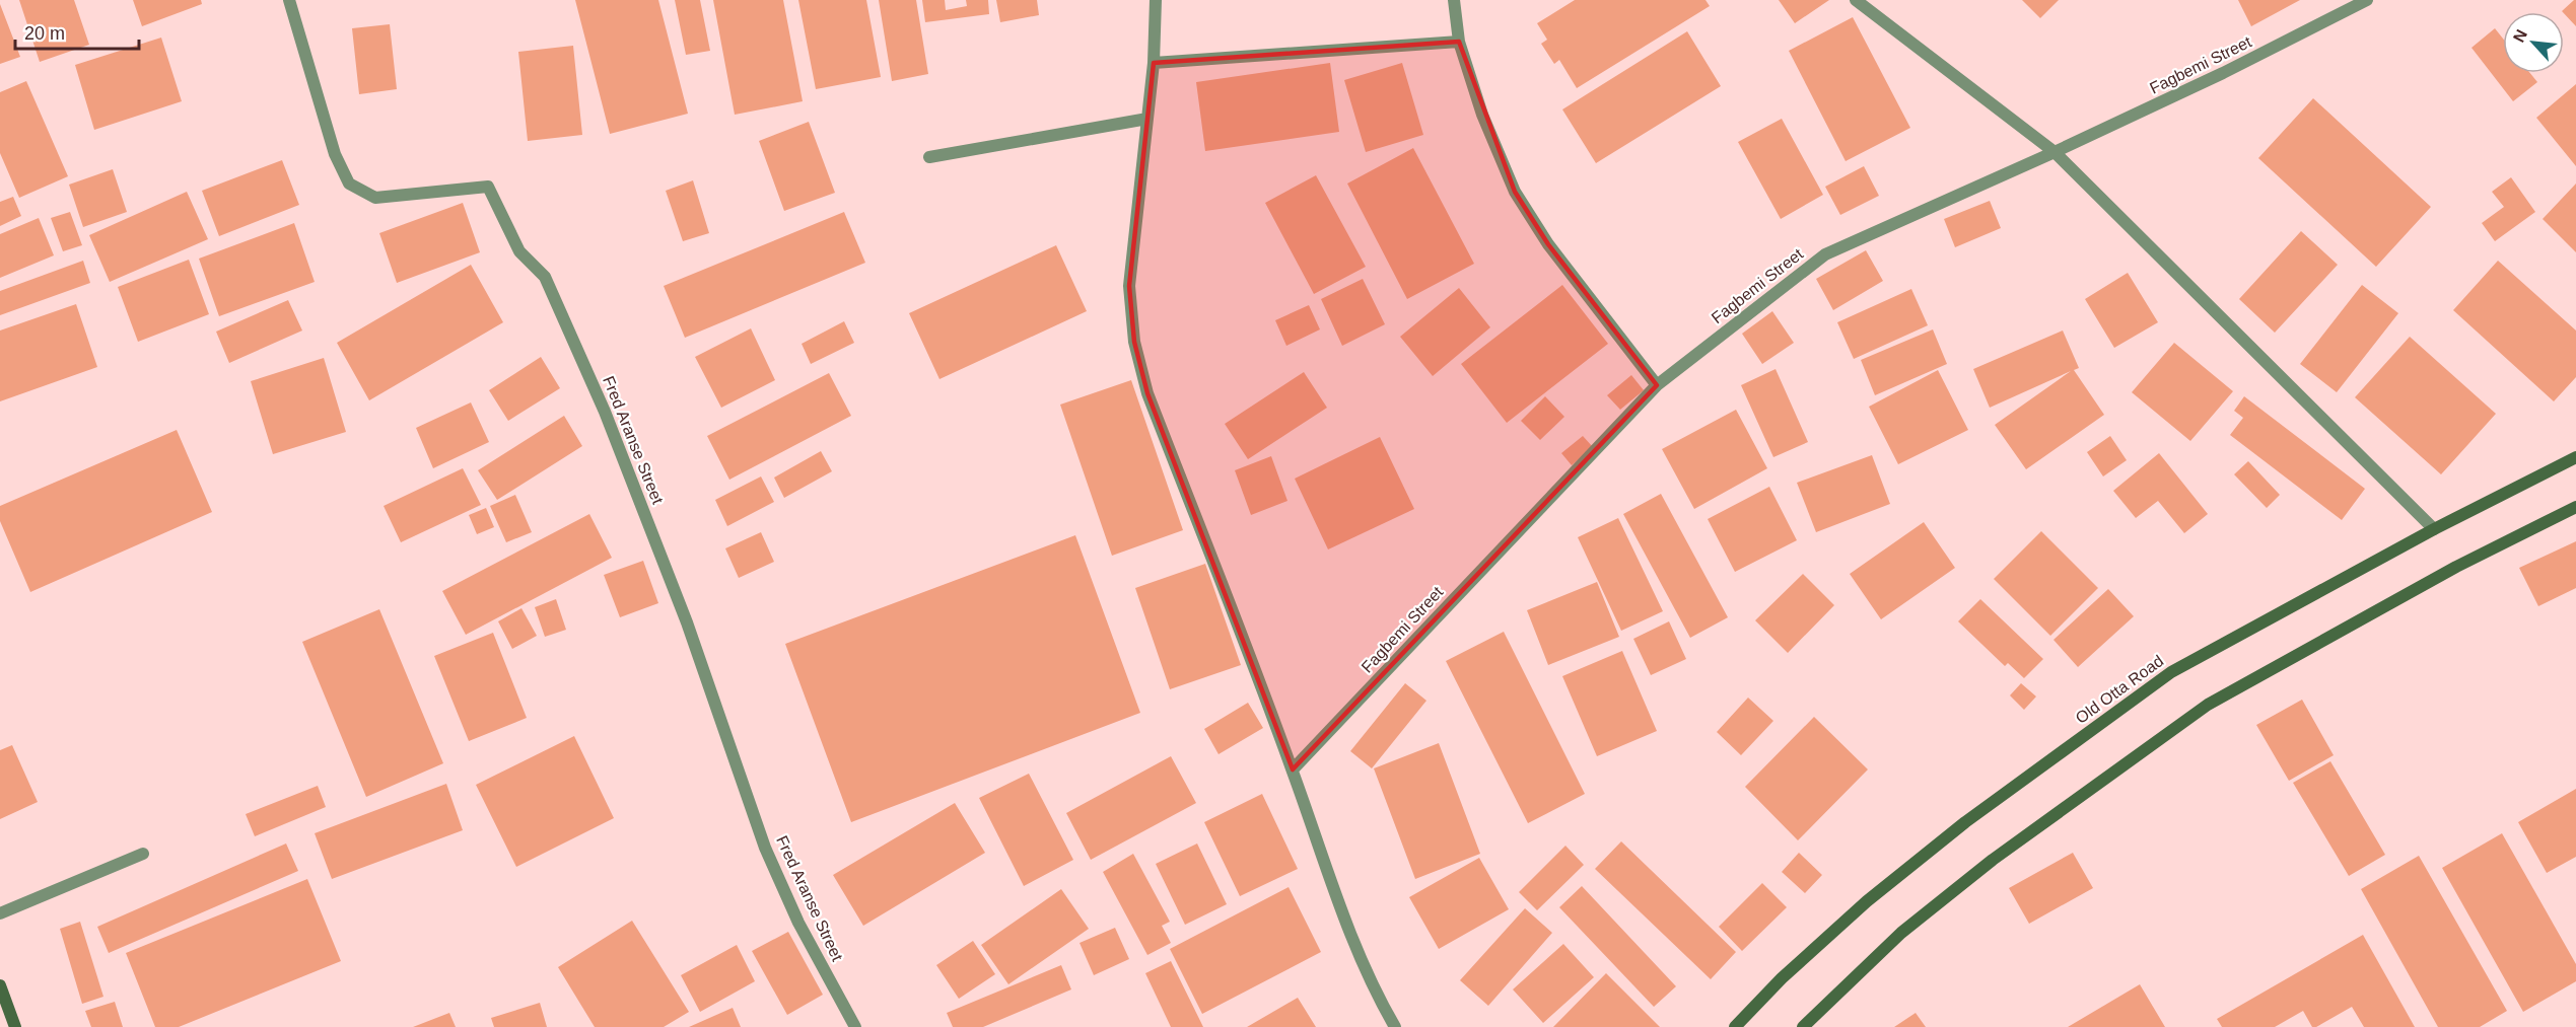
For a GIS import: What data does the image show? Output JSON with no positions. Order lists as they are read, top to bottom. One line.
{"streets":{"street":["Fagbemi Street","Fred Aranse Street","Old Otta Road"]},"scale_bar":"20 m","north":"top left"}
